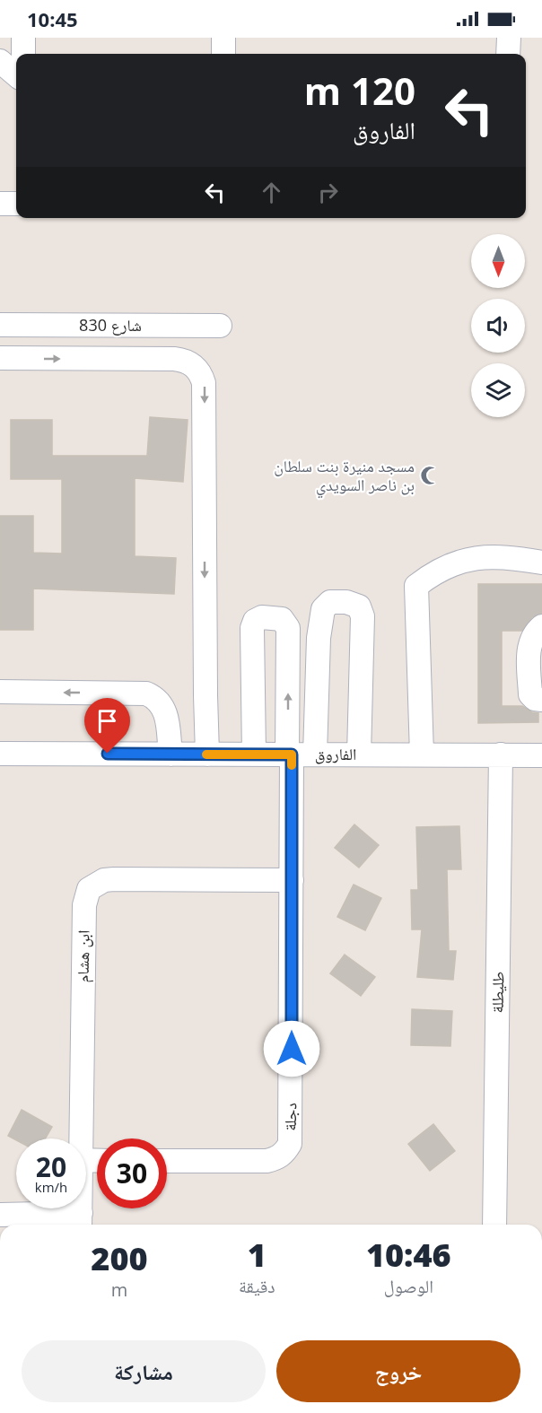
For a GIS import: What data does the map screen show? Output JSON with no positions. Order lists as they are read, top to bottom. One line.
{"streets":{"street":["شارع 830","الفاروق","ابن هشام","طليطلة","دجلة"]},"crossings":[["الفاروق","طليطلة"],["الفاروق","دجلة"],["ابن هشام","دجلة"]],"places":{"mosque":["مسجد منيرة بنت سلطان بن ناصر السويدي"]},"north":"bottom","page":{"status":"10:45","turn":["120 m","الفاروق"],"speed":"20 km/h","limit":"30","eta":["10:46","الوصول","1","دقيقة","200","m"],"buttons":["خروج","مشاركة"]}}
